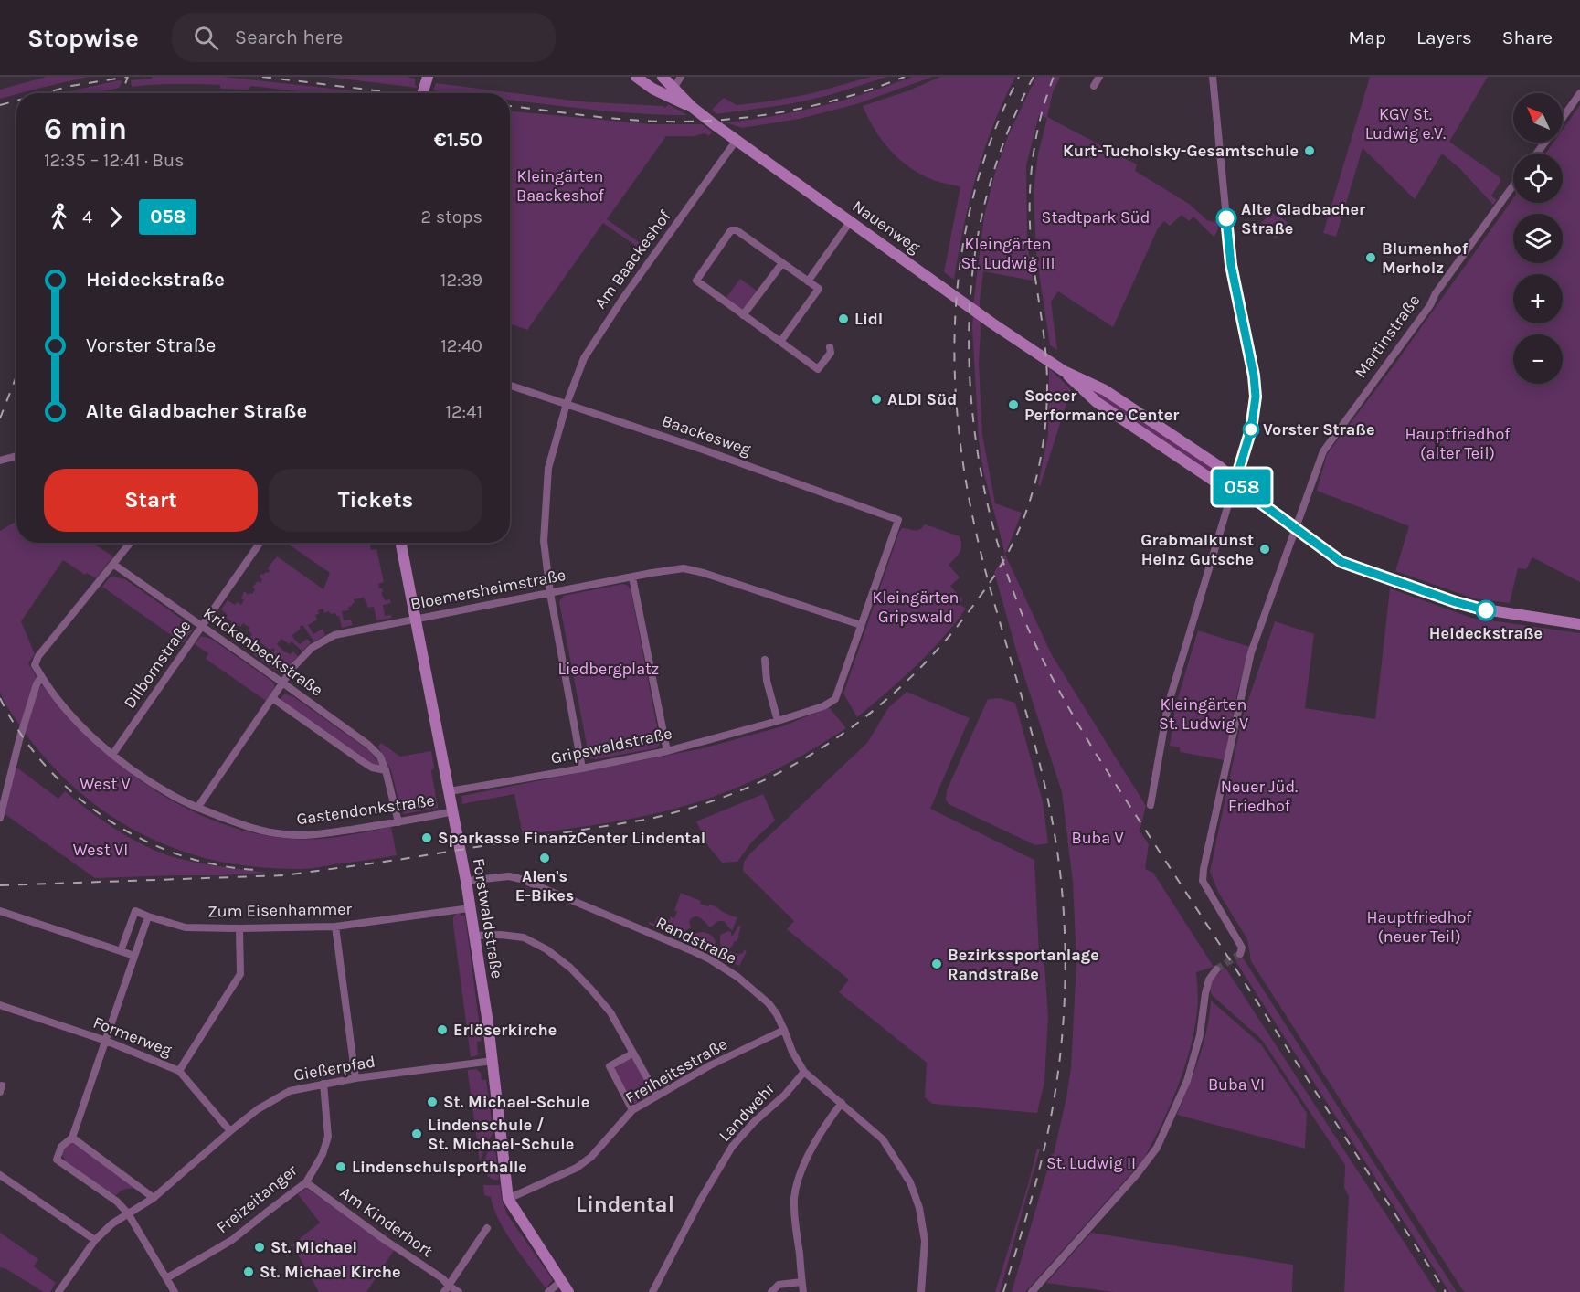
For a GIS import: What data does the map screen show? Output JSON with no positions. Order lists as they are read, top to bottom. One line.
{"streets":{"street":["Nauenweg","Am Baackeshof","Martinstraße","Baackesweg","Bloemersheimstraße","Krickenbeckstraße","Dilbornstraße","Gripswaldstraße","Gastendonkstraße","Zum Eisenhammer","Forstwaldstraße","Randstraße","Formerweg","Gießerpfad","Freiheitsstraße","Landwehr","Freizeitanger","Am Kinderhort"]},"crossings":[["Nauenweg","Am Baackeshof"],["Nauenweg","Martinstraße"],["Am Baackeshof","Baackesweg"],["Am Baackeshof","Bloemersheimstraße"],["Am Baackeshof","Gripswaldstraße"],["Baackesweg","Gripswaldstraße"],["Bloemersheimstraße","Krickenbeckstraße"],["Bloemersheimstraße","Gripswaldstraße"],["Bloemersheimstraße","Gastendonkstraße"],["Bloemersheimstraße","Forstwaldstraße"],["Krickenbeckstraße","Dilbornstraße"],["Krickenbeckstraße","Gastendonkstraße"],["Dilbornstraße","Gastendonkstraße"],["Gripswaldstraße","Forstwaldstraße"],["Gastendonkstraße","Forstwaldstraße"],["Zum Eisenhammer","Forstwaldstraße"],["Forstwaldstraße","Randstraße"],["Forstwaldstraße","Gießerpfad"],["Forstwaldstraße","Freiheitsstraße"],["Randstraße","Freiheitsstraße"],["Randstraße","Landwehr"],["Formerweg","Gießerpfad"],["Gießerpfad","Freizeitanger"],["Freizeitanger","Am Kinderhort"]],"districts":["Lindental"],"parks":["KGV St. Ludwig e.V.","Kleingärten Baackeshof","Stadtpark Süd","Kleingärten St. Ludwig III","Hauptfriedhof (alter Teil)","Kleingärten Gripswald","Liedbergplatz","Kleingärten St. Ludwig V","West V","Neuer Jüd. Friedhof","Buba V","West VI","Hauptfriedhof (neuer Teil)","Buba VI","St. Ludwig II"],"places":["Kurt-Tucholsky-Gesamtschule","Alte Gladbacher Straße","Blumenhof Merholz","Lidl","ALDI Süd","Soccer Performance Center","Vorster Straße","Grabmalkunst Heinz Gutsche","Heideckstraße","Sparkasse FinanzCenter Lindental","Alen's E-Bikes","Bezirkssportanlage Randstraße","Erlöserkirche","St. Michael-Schule","Lindenschule / St. Michael-Schule","Lindenschulsporthalle","St. Michael","St. Michael Kirche"],"lines":["bus line 058"],"north":"top left","page":{"header":"Stopwise","search":"Search here","nav":["Map","Layers","Share"],"on_map":"058","map_buttons":["+","−"],"heading":["6 min","12:35 – 12:41 · Bus","€1.50"],"legs":["4","058","2 stops"],"list":[{"name":"Heideckstraße","value":"12:39"},{"name":"Vorster Straße","value":"12:40"},{"name":"Alte Gladbacher Straße","value":"12:41"}],"buttons":["Start","Tickets"]}}
